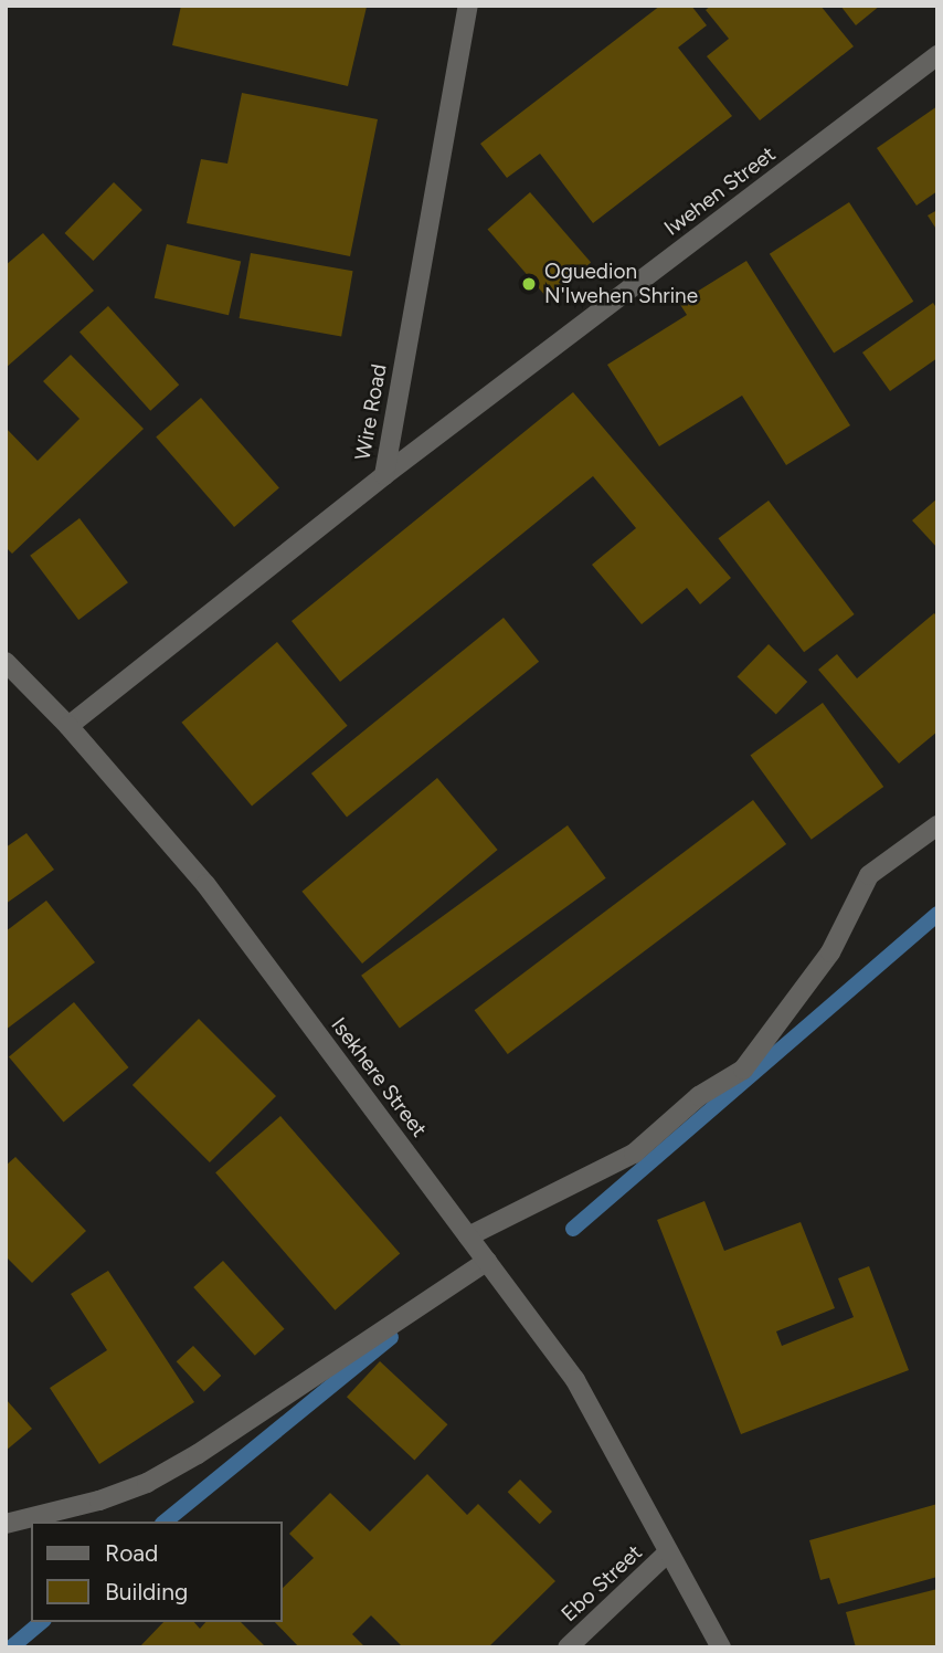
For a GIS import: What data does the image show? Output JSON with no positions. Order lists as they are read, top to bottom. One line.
{"streets":{"street":["Iwehen Street","Wire Road","Isekhere Street","Ebo Street"]},"crossings":[["Iwehen Street","Wire Road"],["Wire Road","Isekhere Street"],["Isekhere Street","Ebo Street"]],"places":["Oguedion N'Iwehen Shrine"],"legend":["Road","Building"]}
